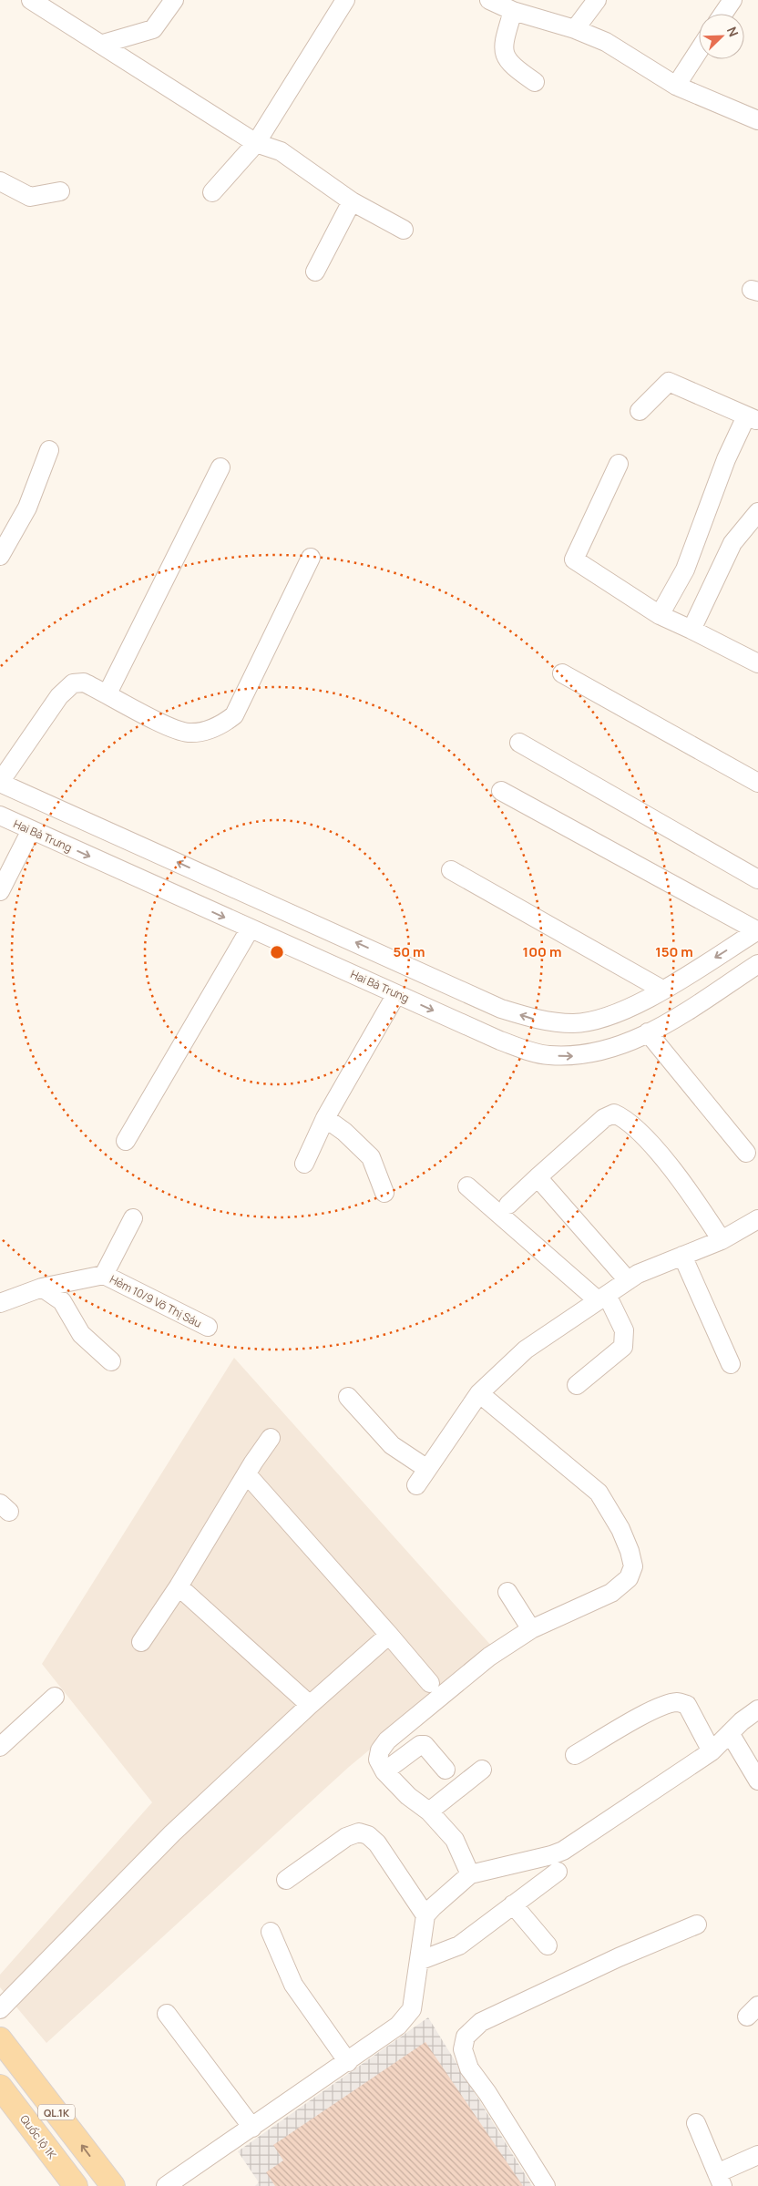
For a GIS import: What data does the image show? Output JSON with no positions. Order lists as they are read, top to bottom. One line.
{"streets":{"main road":["QL.1K","Quốc lộ 1K"],"street":["Hai Bà Trưng","Hẻm 10/9 Võ Thị Sáu"]},"north":"top right","rings":["50 m","100 m","150 m"]}
